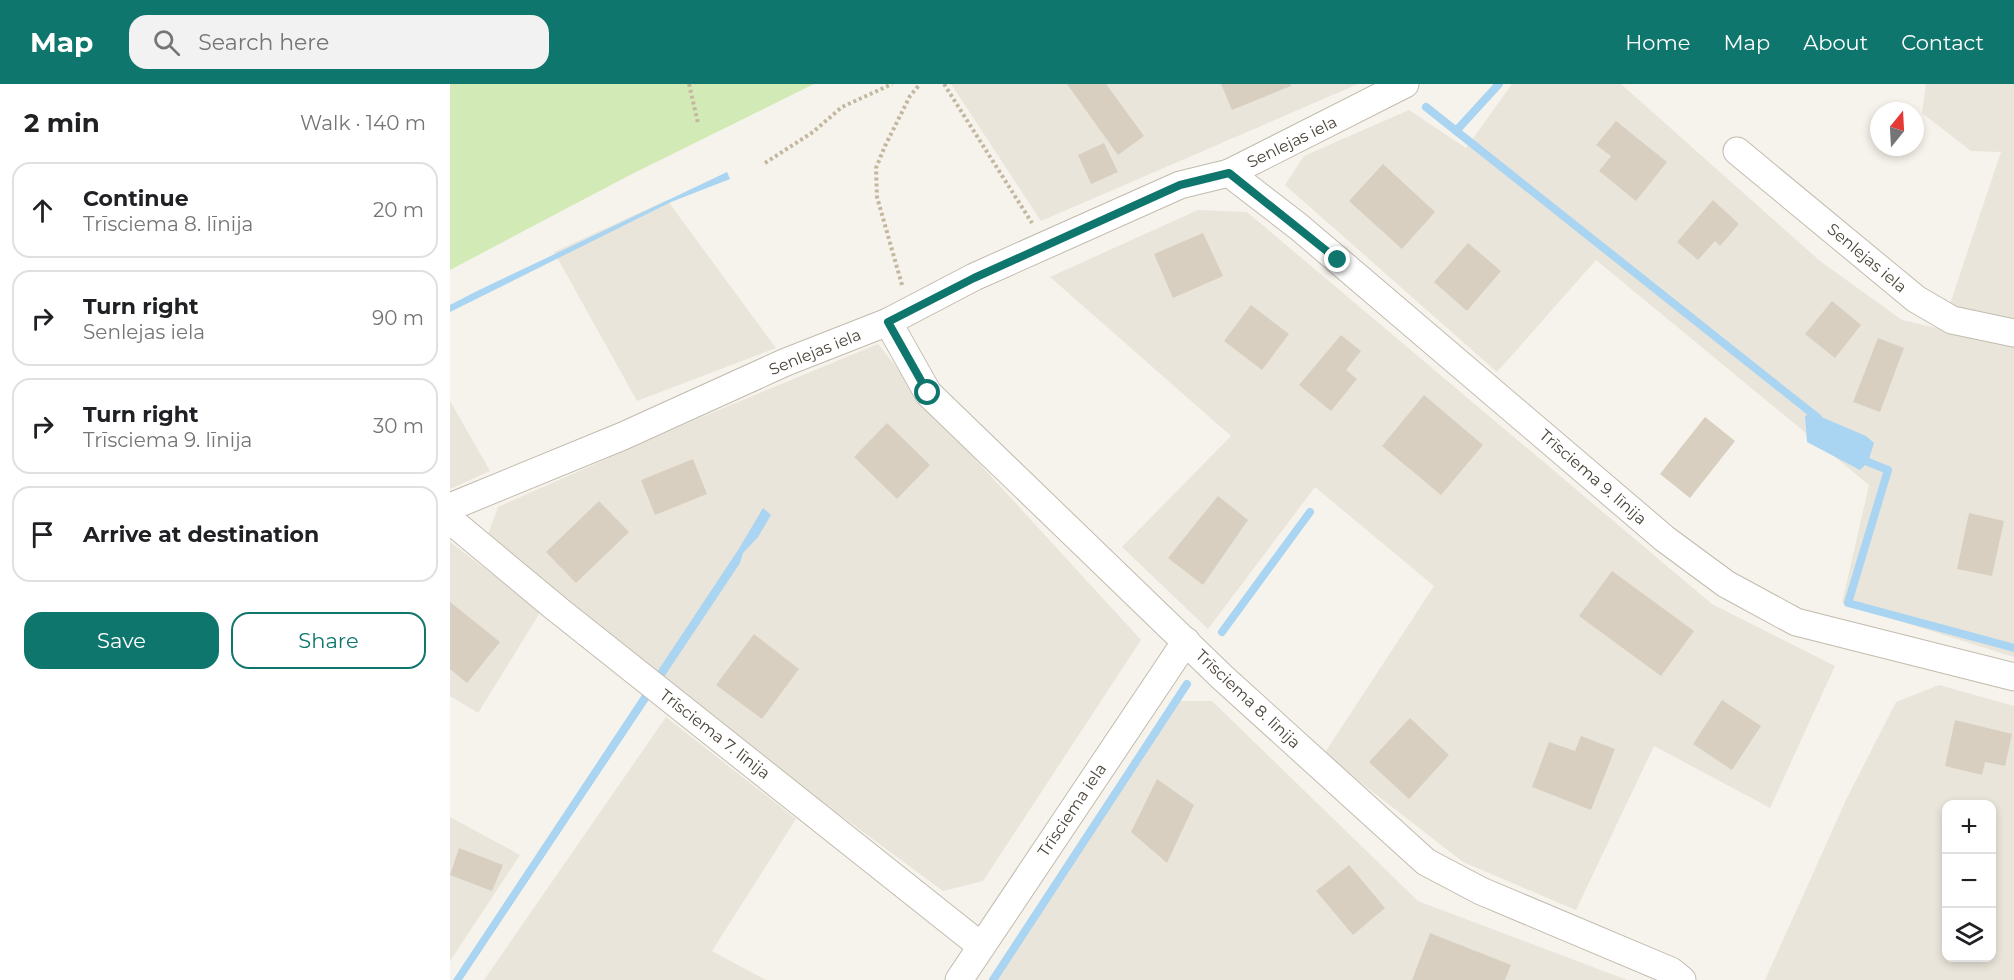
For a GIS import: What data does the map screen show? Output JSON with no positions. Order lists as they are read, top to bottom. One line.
{"streets":{"street":["Senlejas iela","Trīsciema 9. līnija","Trīsciema 8. līnija","Trīsciema 7. līnija","Trīsciema iela"]},"crossings":[["Senlejas iela","Trīsciema 9. līnija"],["Senlejas iela","Trīsciema 8. līnija"],["Trīsciema 8. līnija","Trīsciema iela"],["Trīsciema 7. līnija","Trīsciema iela"]],"north":"top","page":{"header":"Map","search":"Search here","nav":["Home","Map","About","Contact"],"heading":["2 min","Walk · 140 m"],"list":[["Continue","Trīsciema 8. līnija","20 m"],["Turn right","Senlejas iela","90 m"],["Turn right","Trīsciema 9. līnija","30 m"],"Arrive at destination"],"buttons":["Save","Share"],"map_buttons":["+","−"]}}
